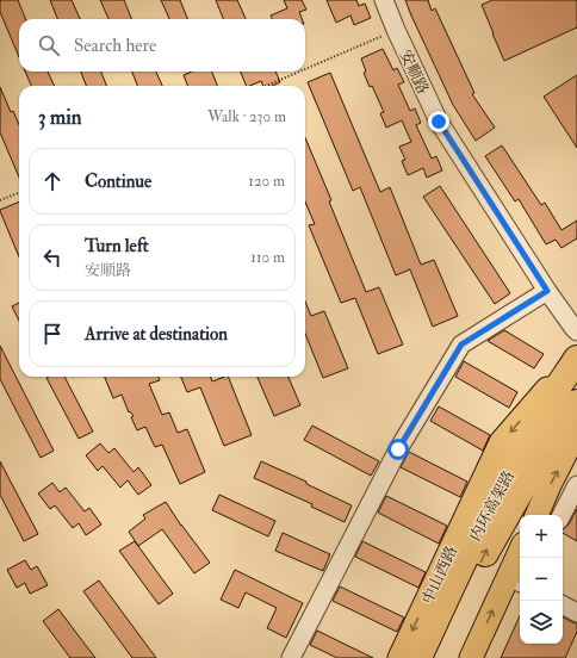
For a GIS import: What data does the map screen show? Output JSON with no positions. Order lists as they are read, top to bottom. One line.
{"streets":{"highway":["内环高架路"],"main road":["中山西路"],"street":["安顺路"]},"page":{"search":"Search here","heading":["3 min","Walk · 230 m"],"list":[["Continue","120 m"],["Turn left","安顺路","110 m"],"Arrive at destination"],"map_buttons":["+","−"]}}
